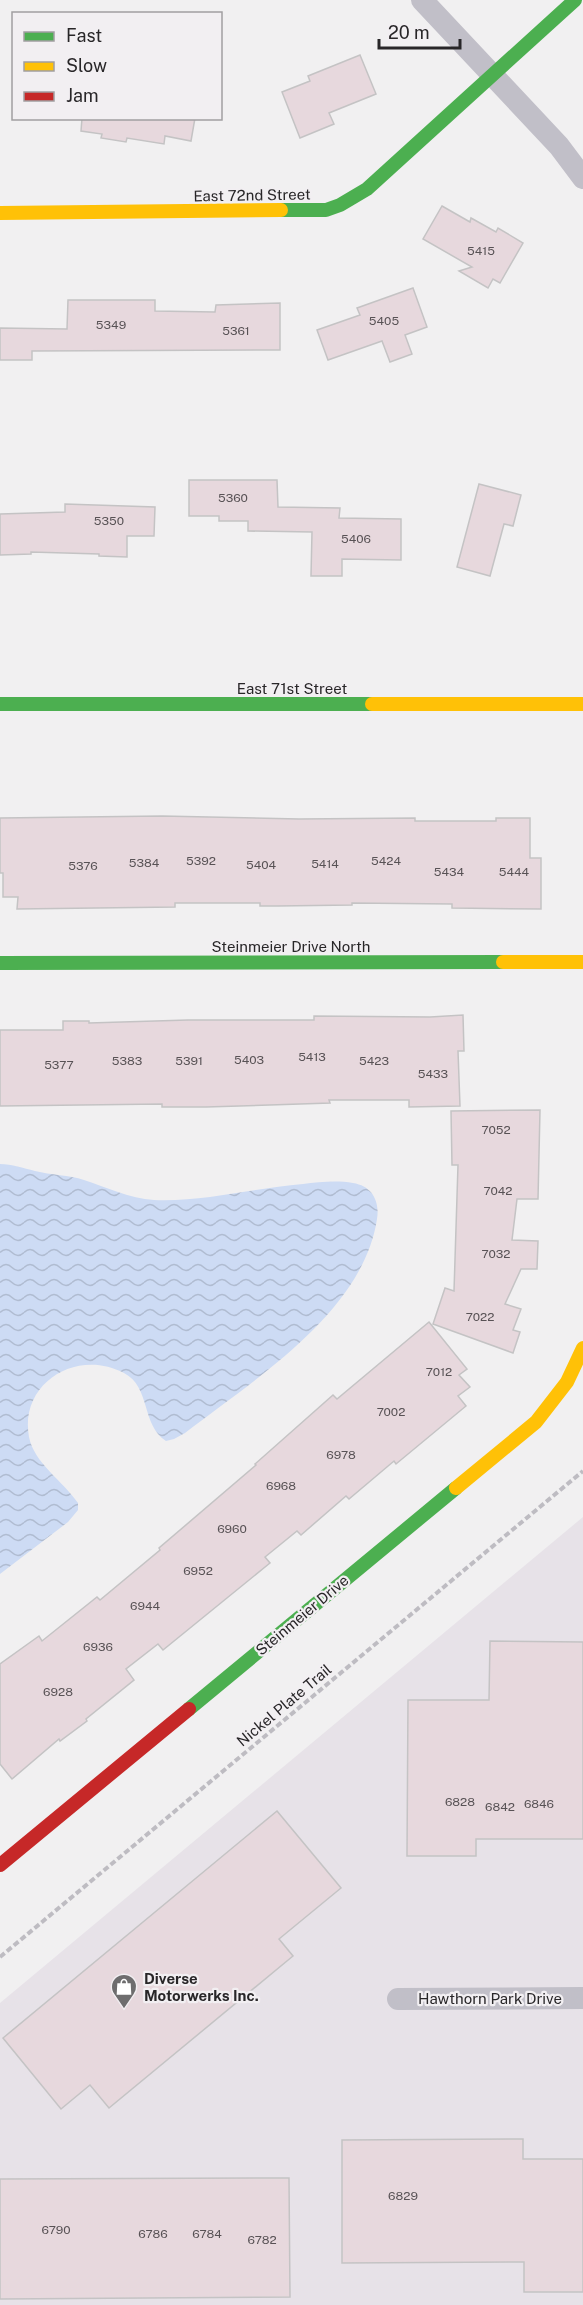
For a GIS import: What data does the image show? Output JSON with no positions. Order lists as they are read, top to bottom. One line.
{"streets":{"street":["East 72nd Street","East 71st Street","Steinmeier Drive North","Steinmeier Drive","Hawthorn Park Drive"],"path":["Nickel Plate Trail"]},"places":{"shop":["Diverse Motorwerks Inc."]},"house_numbers":["5415","5405","5349","5361","5360","5350","5406","5392","5424","5384","5414","5404","5376","5434","5444","5413","5403","5383","5391","5423","5377","5433","7052","7042","7032","7022","7012","7002","6978","6968","6960","6952","6944","6936","6928","6828","6846","6842","6829","6790","6786","6784","6782"],"legend":["Fast","Slow","Jam"],"scale_bar":"20 m"}
